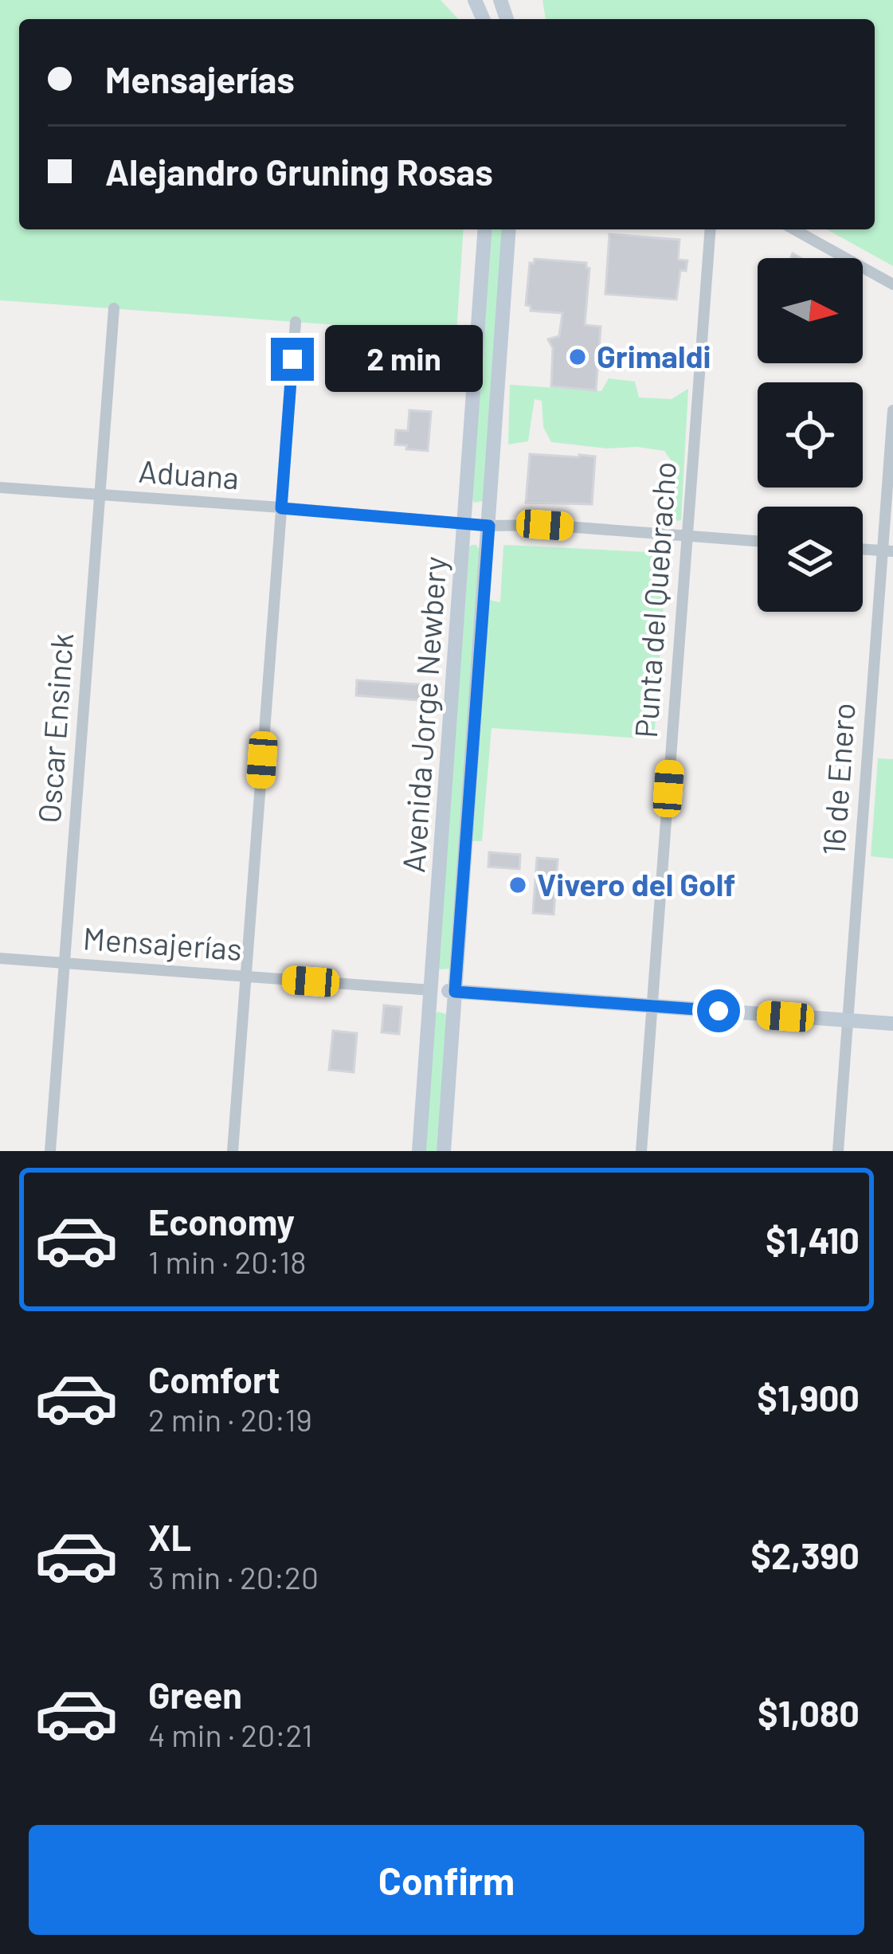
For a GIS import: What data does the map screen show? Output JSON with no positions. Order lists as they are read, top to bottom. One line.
{"streets":{"main road":["Avenida Jorge Newbery","Mensajerías"],"street":["Aduana","Punta del Quebracho","Oscar Ensinck","16 de Enero"]},"crossings":[["Aduana","Punta del Quebracho"],["Aduana","Avenida Jorge Newbery"],["Aduana","Oscar Ensinck"],["Punta del Quebracho","Mensajerías"],["Avenida Jorge Newbery","Mensajerías"],["Oscar Ensinck","Mensajerías"],["16 de Enero","Mensajerías"]],"places":["Grimaldi","Vivero del Golf"],"north":"right","page":{"banner":["Mensajerías","Alejandro Gruning Rosas"],"bubble":"2 min","list":[{"name":"Economy","note":"1 min · 20:18","value":"$1,410"},{"name":"Comfort","note":"2 min · 20:19","value":"$1,900"},{"name":"XL","note":"3 min · 20:20","value":"$2,390"},{"name":"Green","note":"4 min · 20:21","value":"$1,080"}],"buttons":"Confirm"}}
